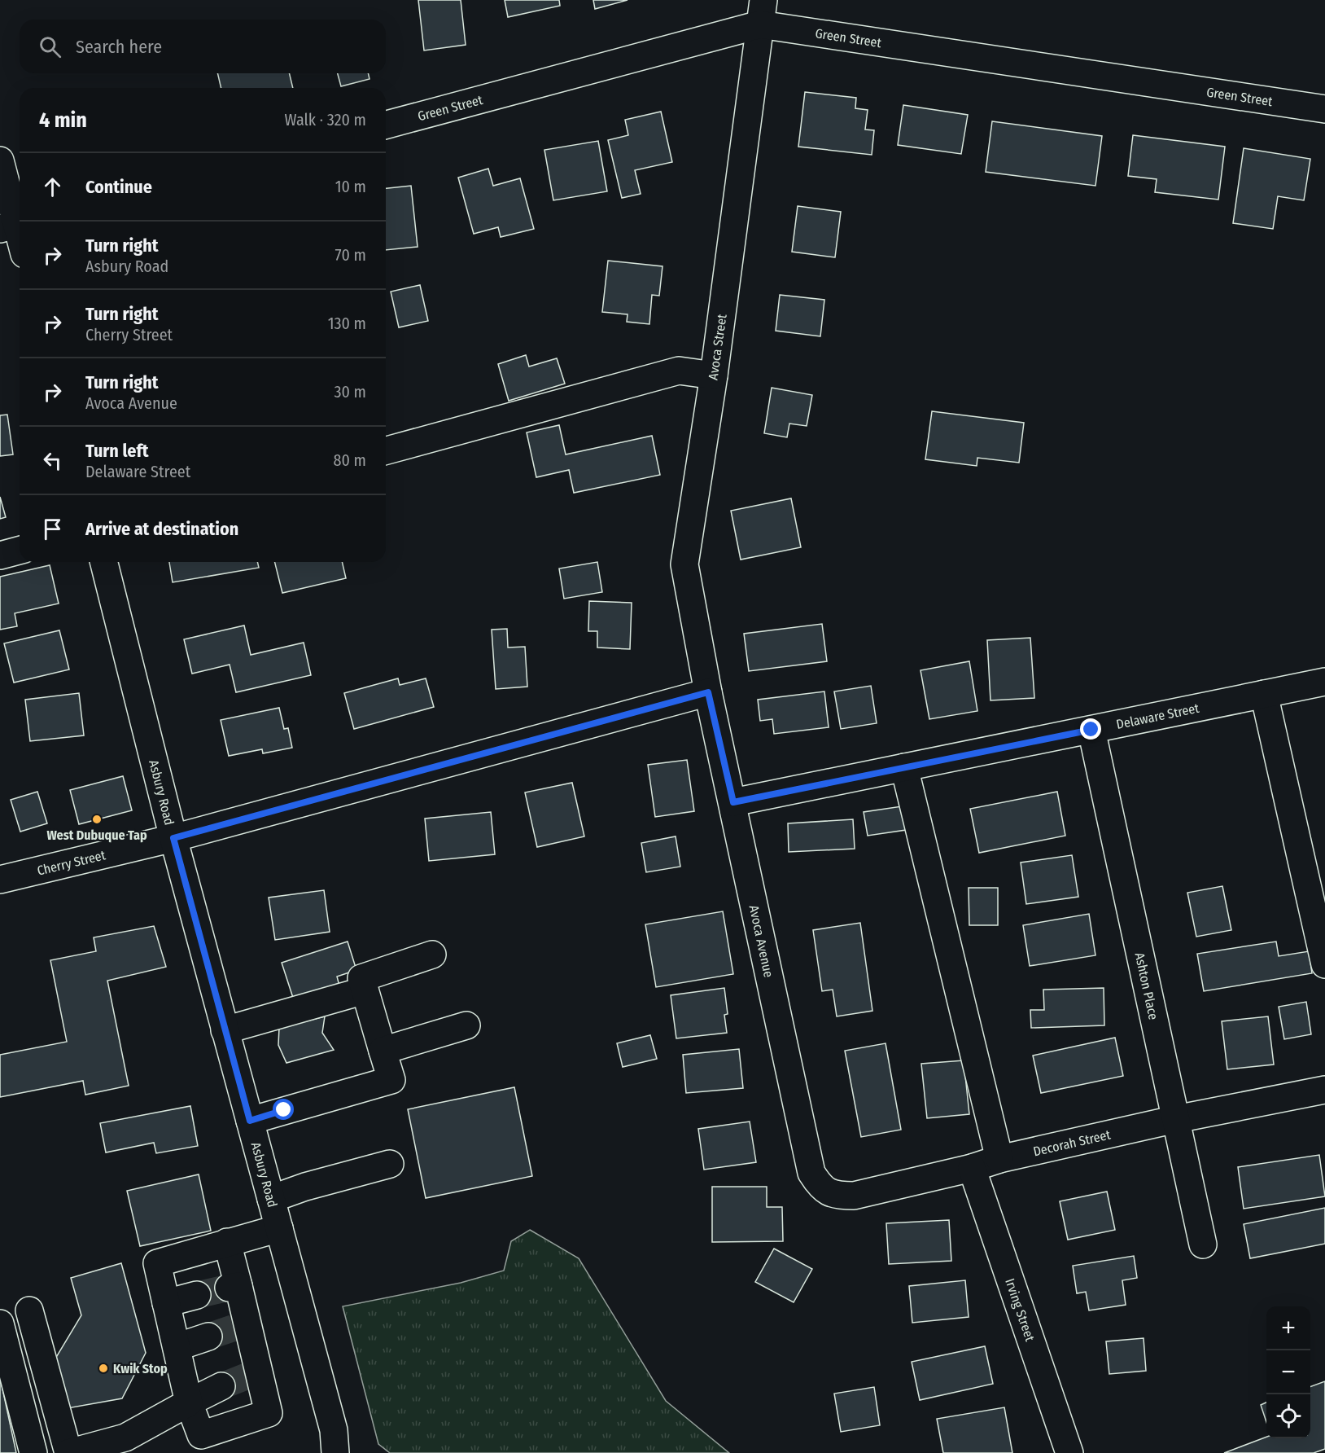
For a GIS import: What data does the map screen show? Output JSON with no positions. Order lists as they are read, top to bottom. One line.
{"streets":{"street":["Green Street","Avoca Street","Delaware Street","Asbury Road","Cherry Street","Avoca Avenue","Ashton Place","Decorah Street","Irving Street"]},"crossings":[["Green Street","Avoca Street"],["Avoca Street","Cherry Street"],["Avoca Street","Avoca Avenue"],["Delaware Street","Avoca Avenue"],["Delaware Street","Ashton Place"],["Asbury Road","Cherry Street"],["Cherry Street","Avoca Avenue"],["Avoca Avenue","Decorah Street"],["Ashton Place","Decorah Street"],["Decorah Street","Irving Street"]],"places":["West Dubuque Tap","Kwik Stop"],"page":{"search":"Search here","heading":["4 min","Walk · 320 m"],"list":[["Continue","10 m"],["Turn right","Asbury Road","70 m"],["Turn right","Cherry Street","130 m"],["Turn right","Avoca Avenue","30 m"],["Turn left","Delaware Street","80 m"],"Arrive at destination"],"map_buttons":["+","−"]}}
